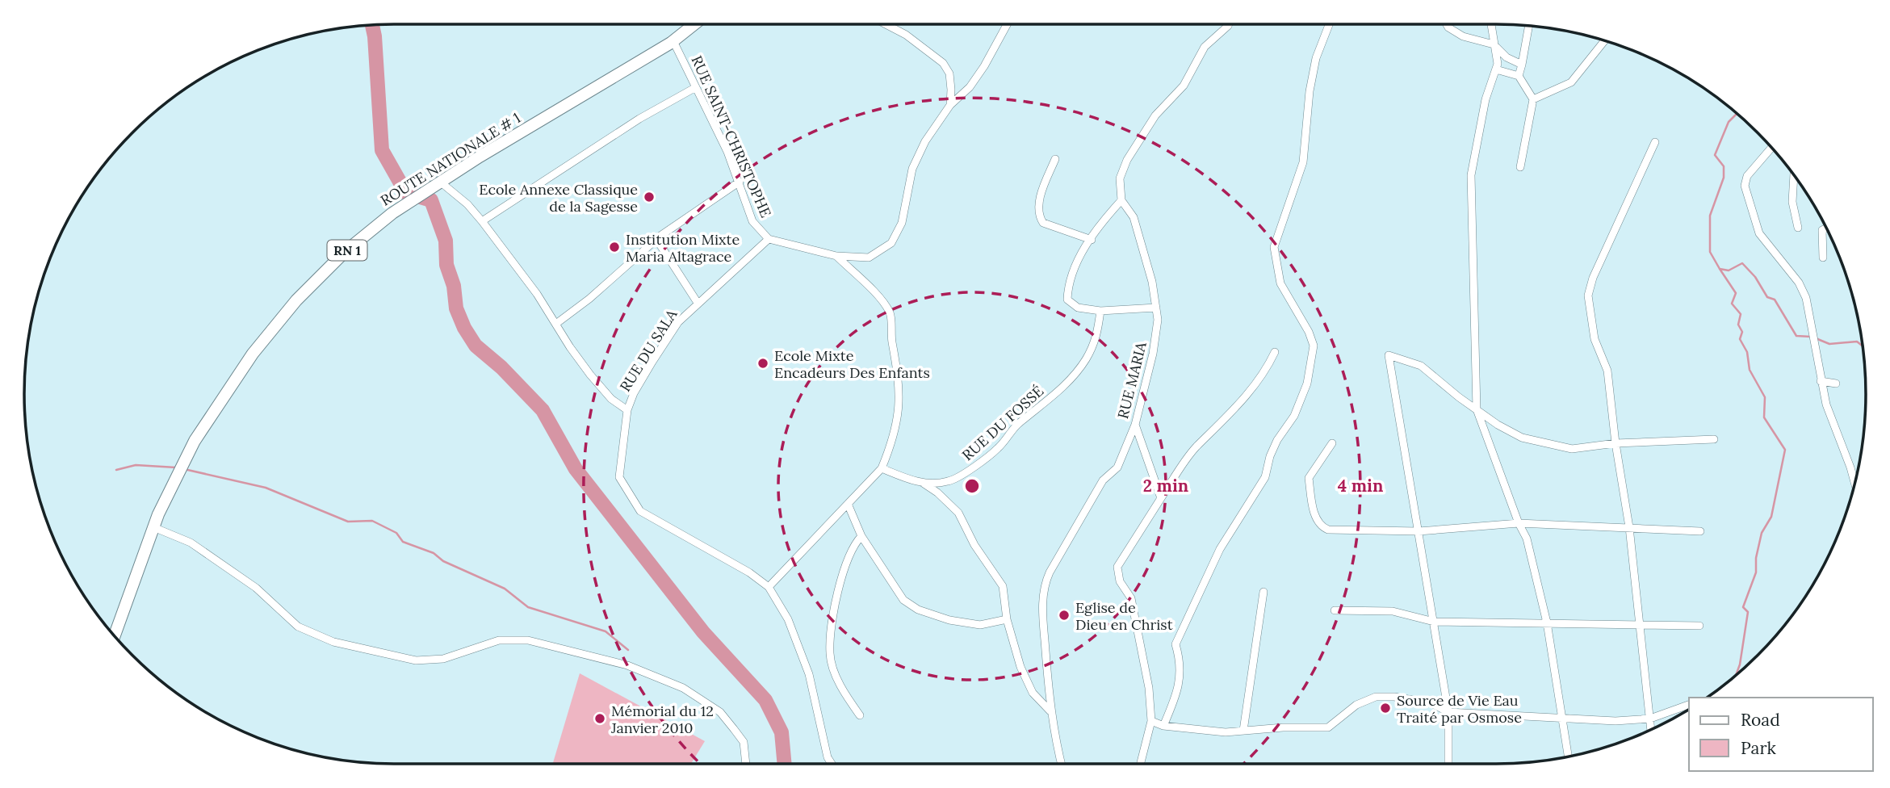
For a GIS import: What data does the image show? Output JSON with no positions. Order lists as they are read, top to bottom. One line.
{"streets":{"main road":["ROUTE NATIONALE # 1","RN 1"],"street":["RUE SAINT-CHRISTOPHE","RUE DU SALA","RUE MARIA","RUE DU FOSSÉ"]},"crossings":[["RUE SAINT-CHRISTOPHE","ROUTE NATIONALE # 1"],["RUE SAINT-CHRISTOPHE","RUE DU SALA"]],"places":["Ecole Annexe Classique de la Sagesse","Institution Mixte Maria Altagrace","Ecole Mixte Encadeurs Des Enfants","Eglise de Dieu en Christ","Source de Vie Eau Traité par Osmose","Mémorial du 12 Janvier 2010"],"legend":["Road","Park"],"rings":["2 min","4 min"]}
